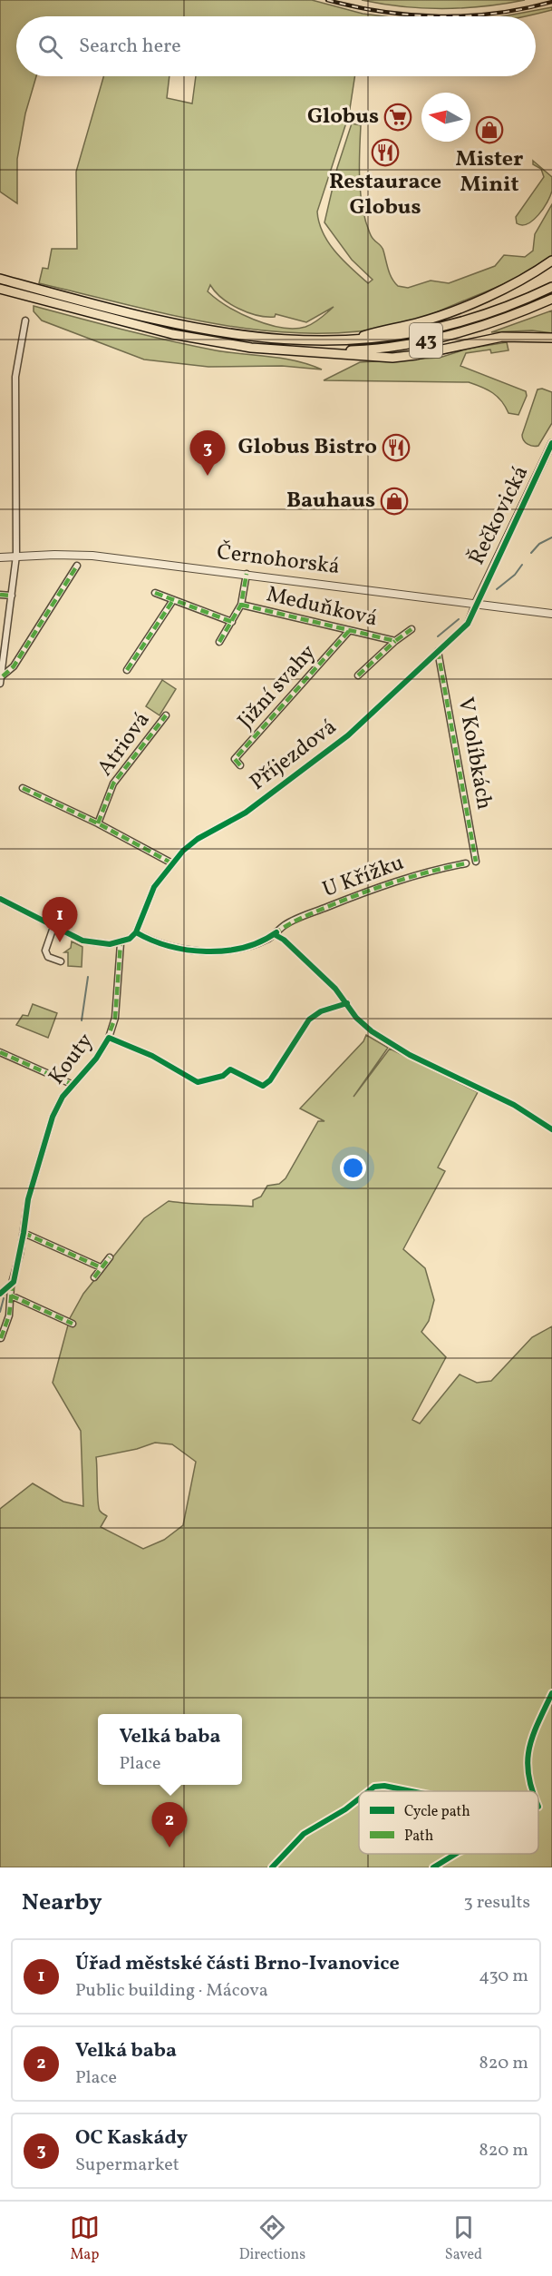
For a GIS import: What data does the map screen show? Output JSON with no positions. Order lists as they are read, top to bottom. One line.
{"streets":{"highway":["43"],"street":["Řečkovická","Černohorská","Meduňková","Jižní svahy","Atriová","V Kolíbkách","Příjezdová","U Křížku","Kouty"]},"crossings":[["Řečkovická","Černohorská"],["Řečkovická","Příjezdová"],["Černohorská","Příjezdová"],["Meduňková","Jižní svahy"],["V Kolíbkách","Příjezdová"],["Příjezdová","U Křížku"]],"places":{"supermarket":["Globus"],"shop":["Mister Minit","Bauhaus"],"restaurant":["Restaurace Globus","Globus Bistro"]},"legend":["Cycle path","Path"],"north":"left","page":{"search":"Search here","pins":["3","1","2"],"popup":["Velká baba","Place"],"heading":["Nearby","3 results"],"list":[{"mark":"1","name":"Úřad městské části Brno-Ivanovice","note":"Public building · Mácova","value":"430 m"},{"mark":"2","name":"Velká baba","note":"Place","value":"820 m"},{"mark":"3","name":"OC Kaskády","note":"Supermarket","value":"820 m"}],"nav":["Map","Directions","Saved"]}}
